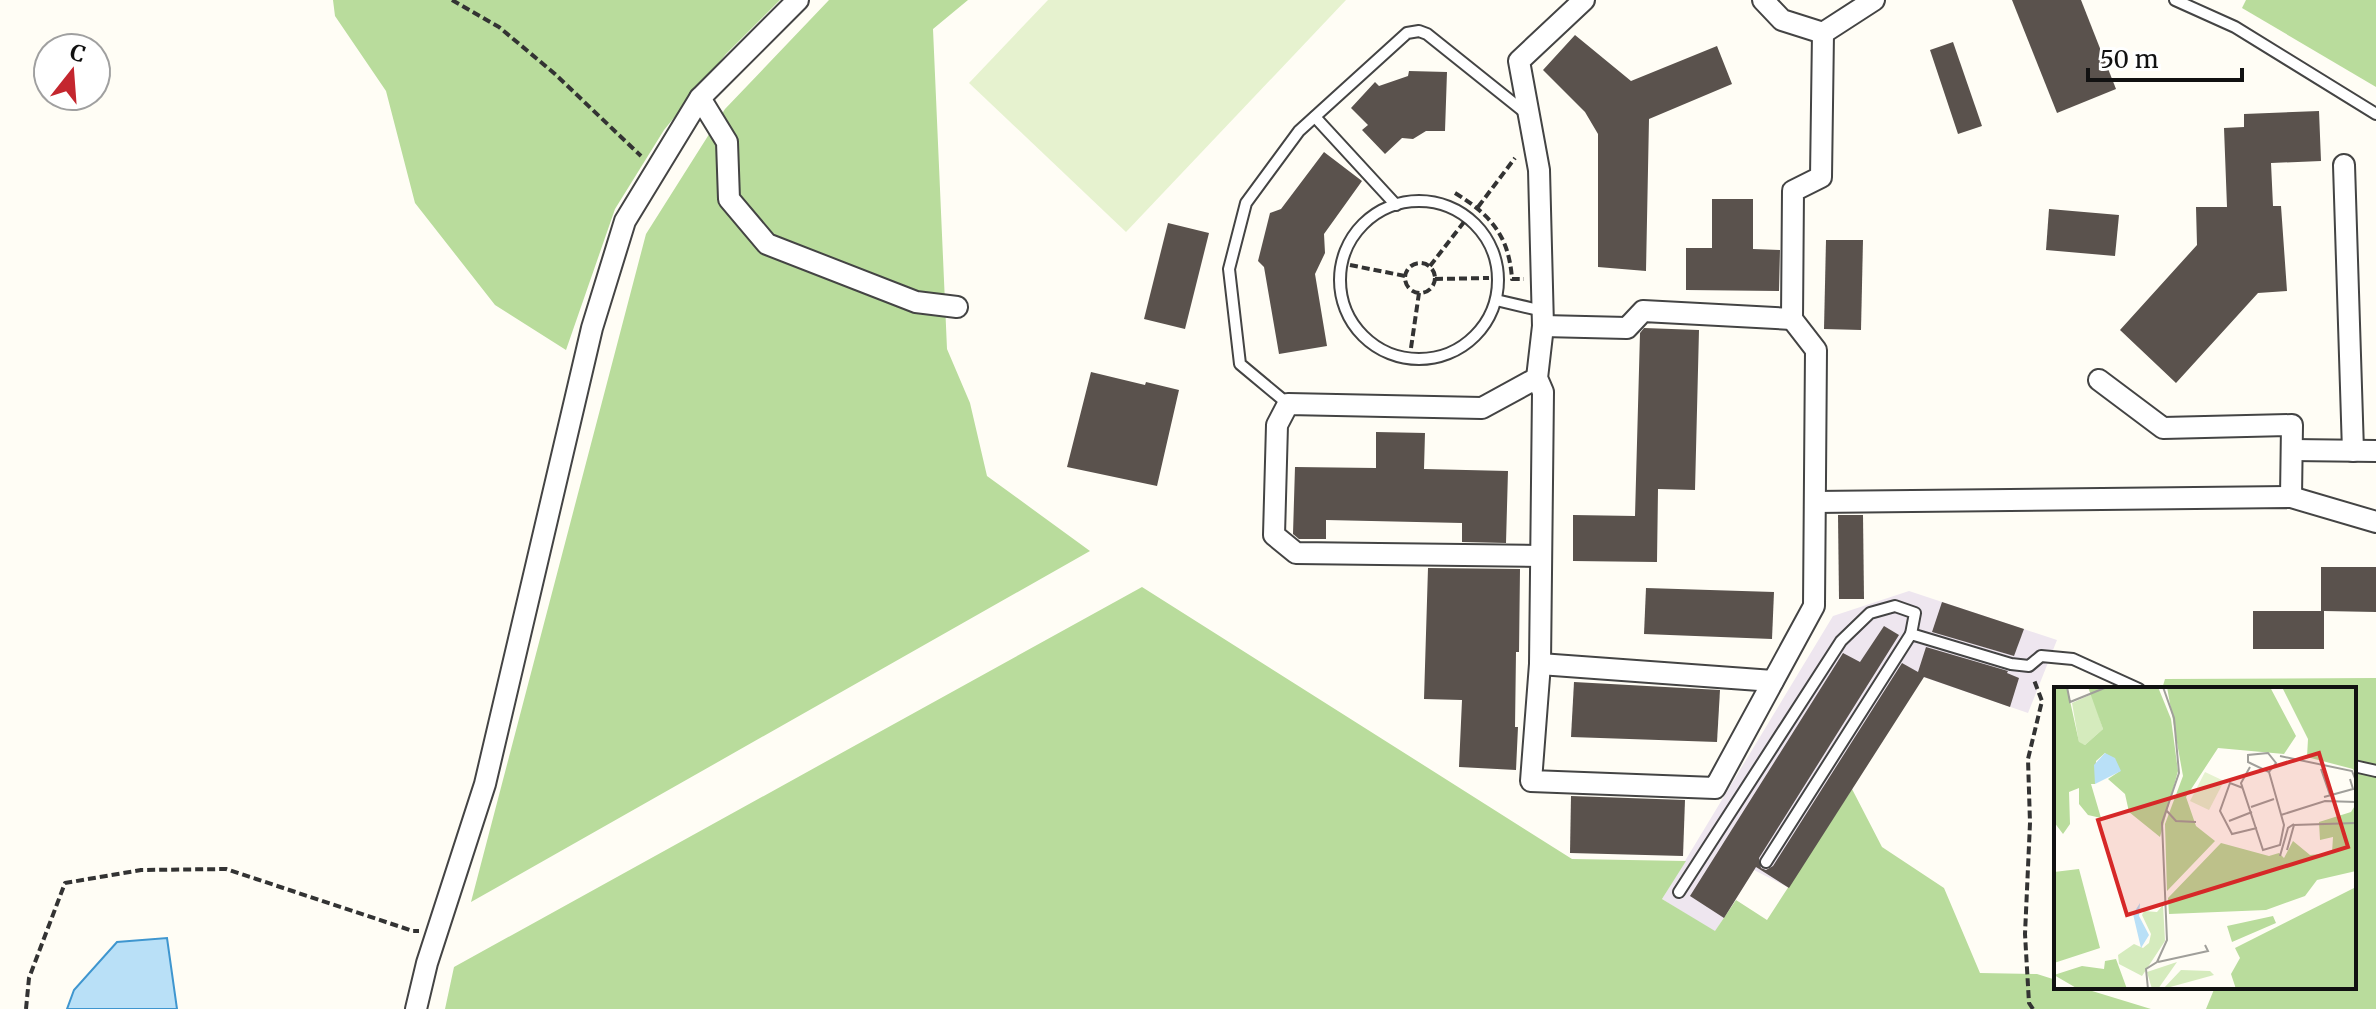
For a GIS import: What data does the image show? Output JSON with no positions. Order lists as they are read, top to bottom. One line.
{"scale_bar":"50 m","north":"top"}
